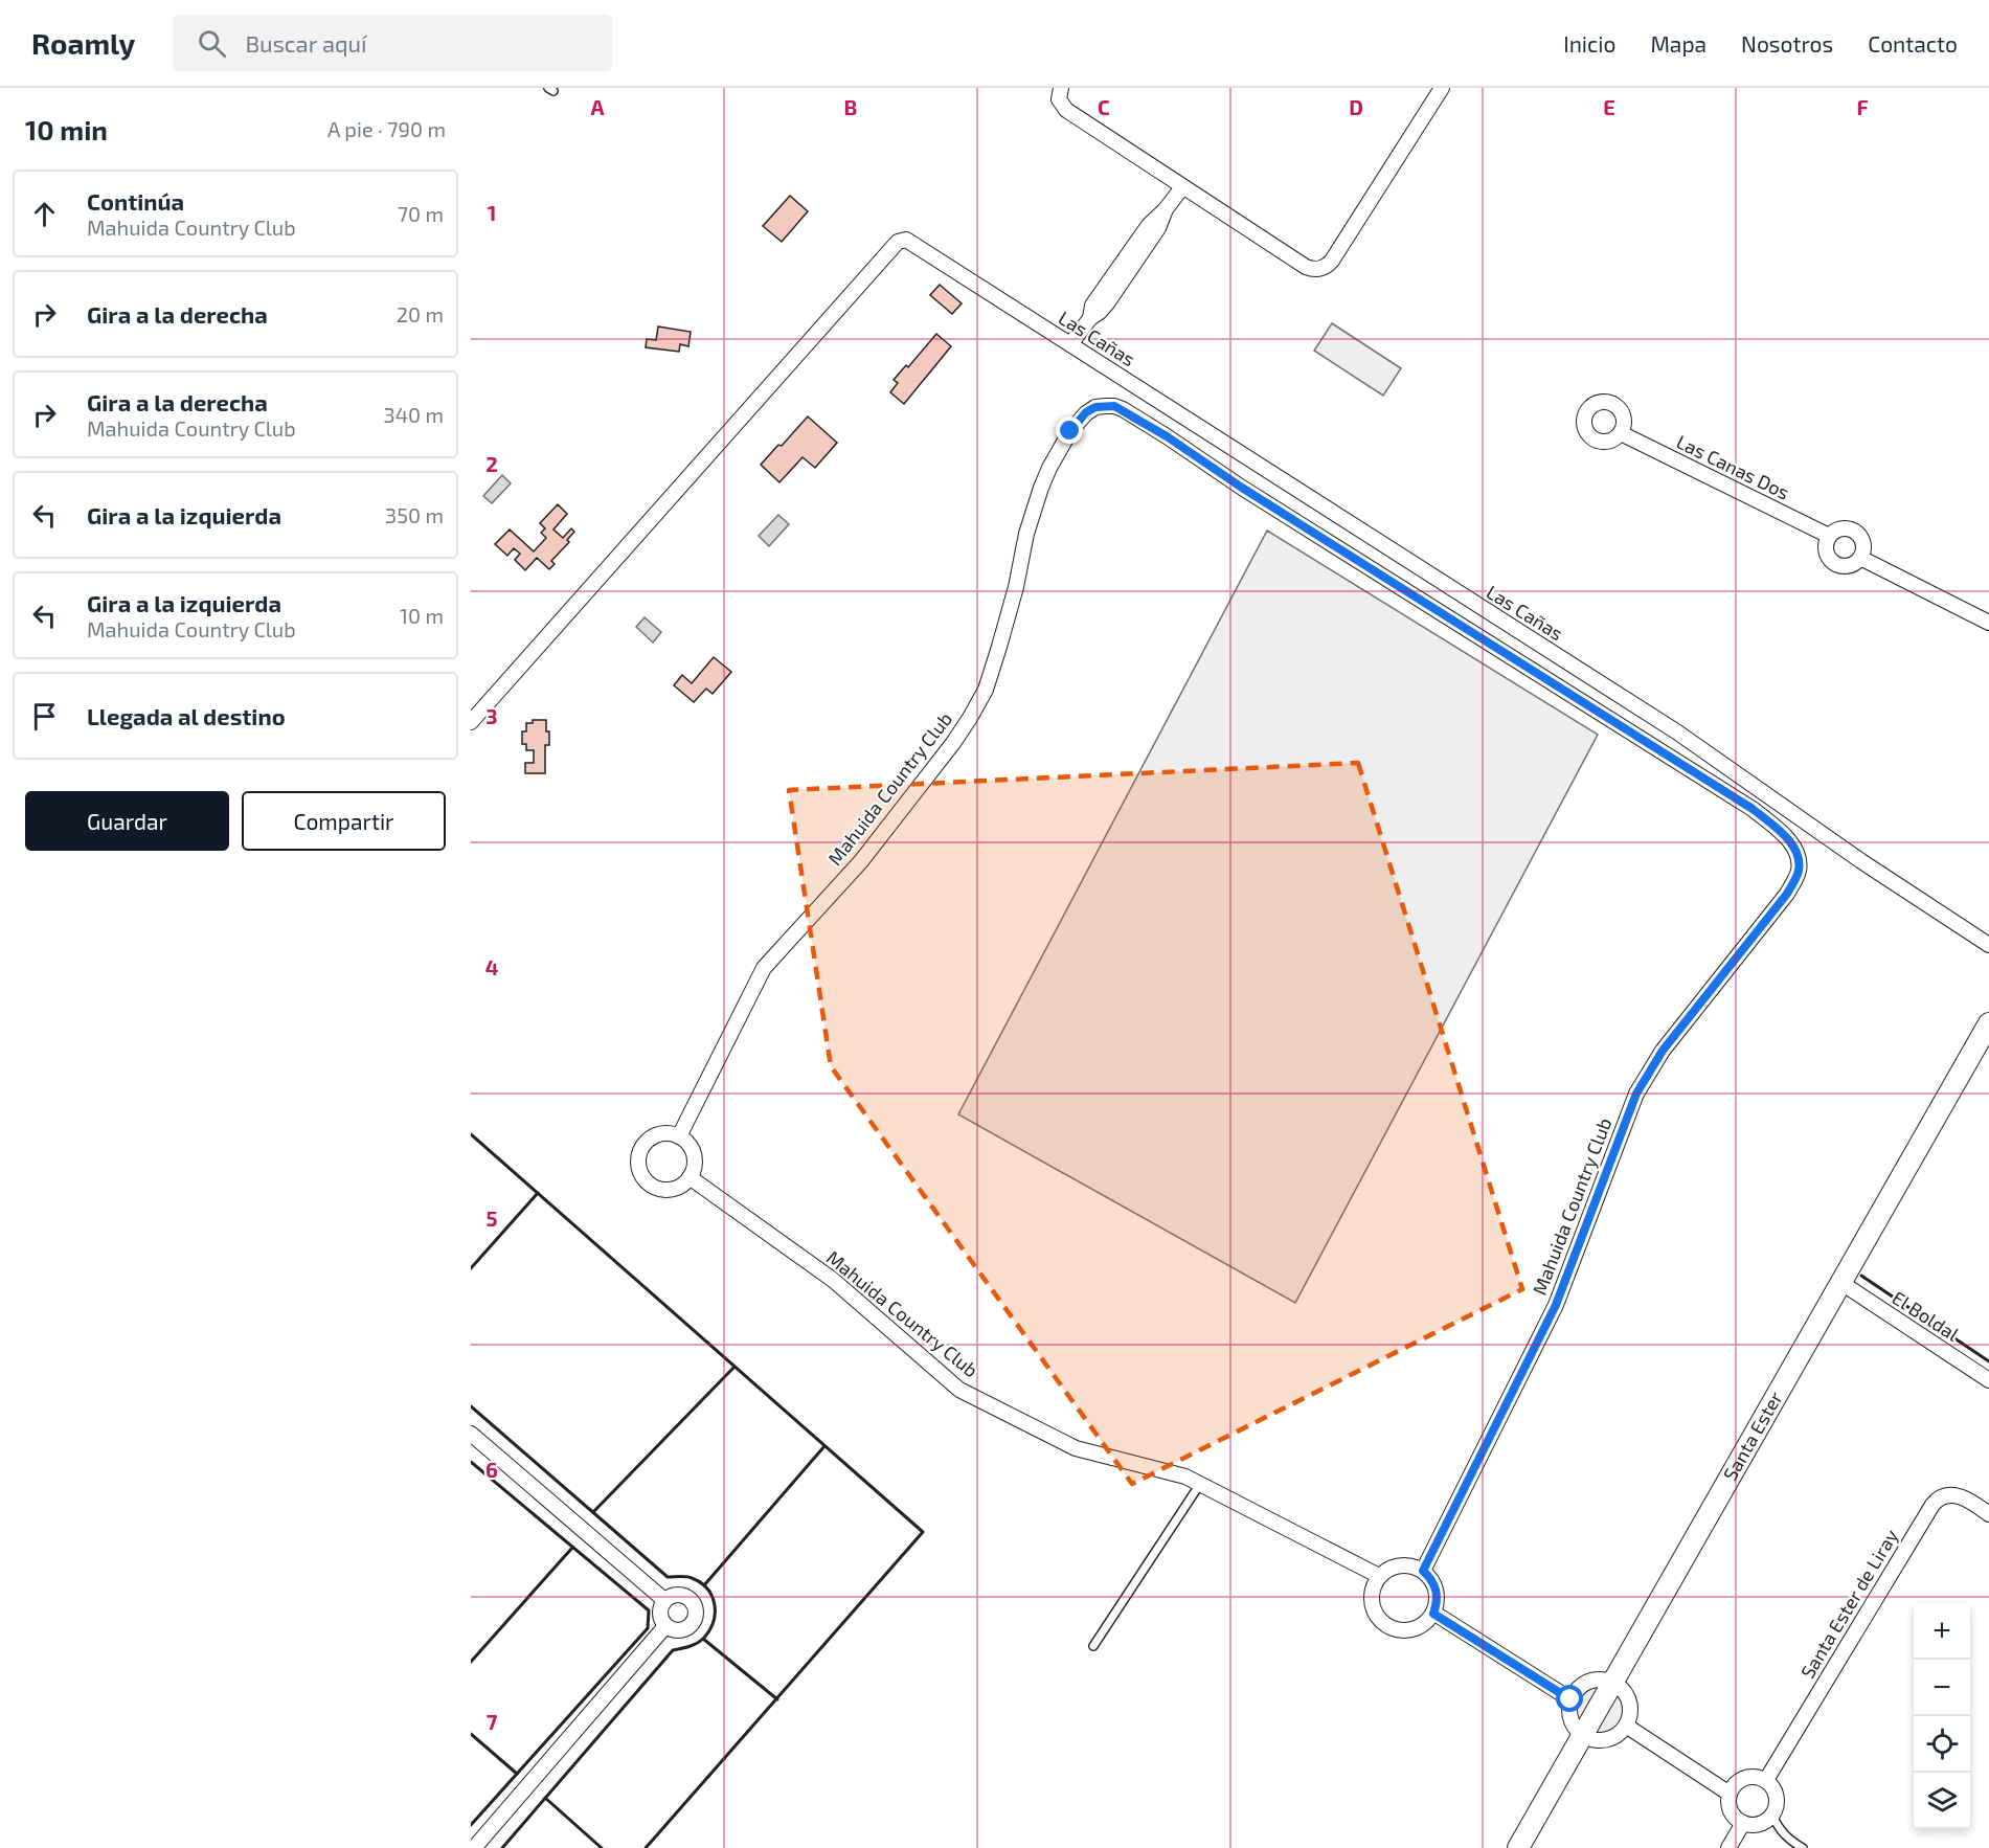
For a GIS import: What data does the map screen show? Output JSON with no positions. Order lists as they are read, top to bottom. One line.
{"streets":{"street":["Las Cañas","Las Canas Dos","Mahuida Country Club","El Boldal","Santa Ester","Santa Ester de Liray"]},"crossings":[["El Boldal","Santa Ester"]],"page":{"header":"Roamly","search":"Buscar aquí","nav":["Inicio","Mapa","Nosotros","Contacto"],"heading":["10 min","A pie · 790 m"],"list":[["Continúa","Mahuida Country Club","70 m"],["Gira a la derecha","20 m"],["Gira a la derecha","Mahuida Country Club","340 m"],["Gira a la izquierda","350 m"],["Gira a la izquierda","Mahuida Country Club","10 m"],"Llegada al destino"],"buttons":["Guardar","Compartir"],"map_buttons":["+","−"]},"grid":{"columns":["A","B","C","D","E","F"],"rows":["1","2","3","4","5","6","7"]}}
